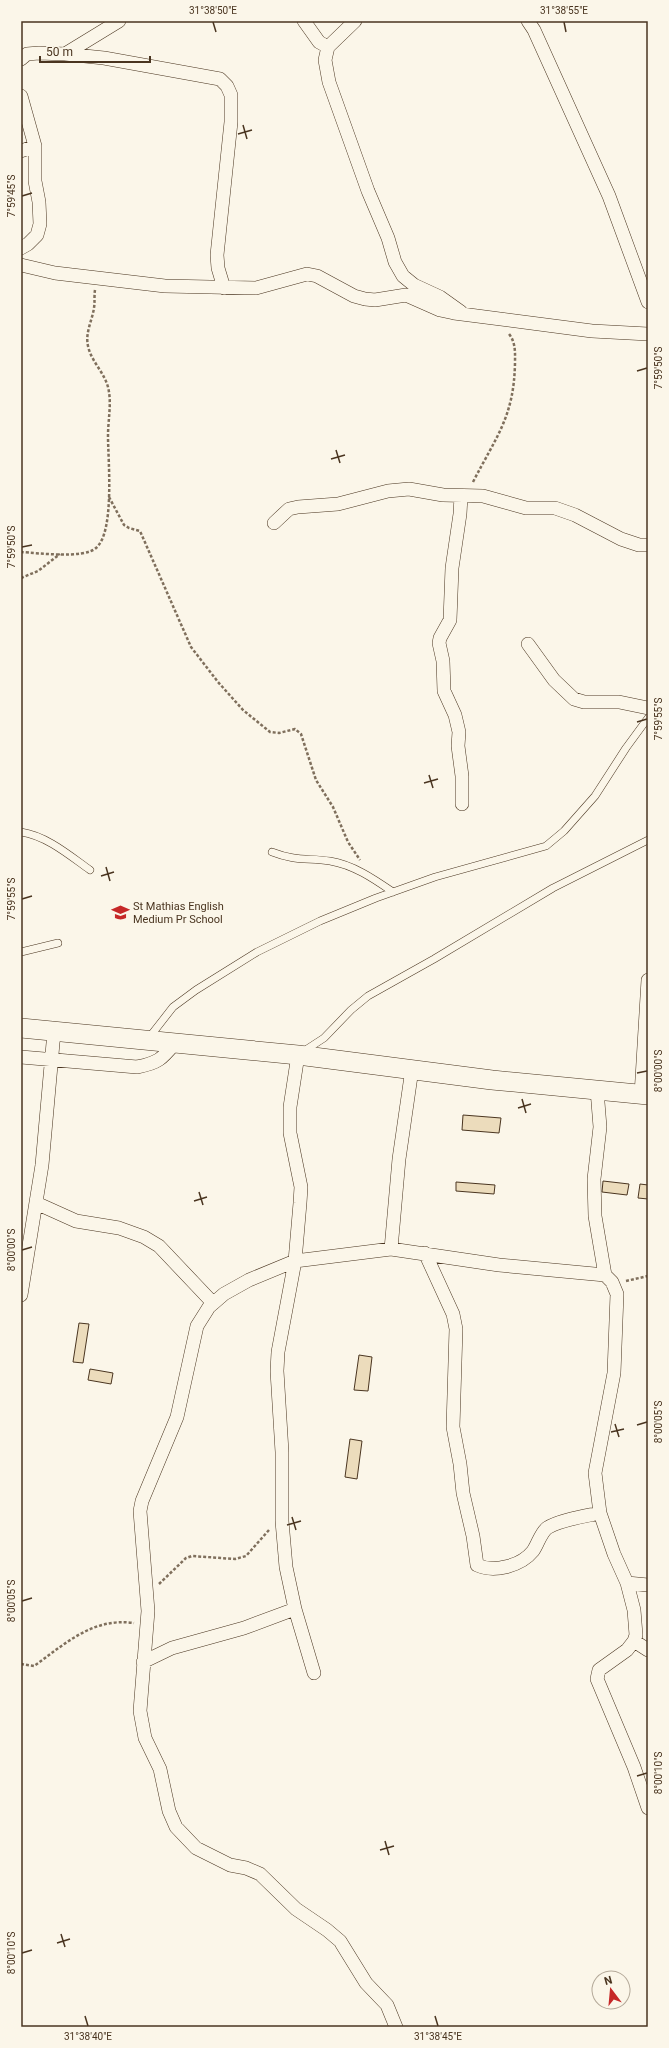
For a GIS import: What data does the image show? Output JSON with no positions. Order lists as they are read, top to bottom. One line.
{"places":{"school or university":["St Mathias English Medium Pr School"]},"scale_bar":"50 m","north":"top","coordinates":["31°38'50\"E","31°38'55\"E","7°59'45\"S","7°59'50\"S","7°59'55\"S","8°00'00\"S","8°00'05\"S","8°00'10\"S","31°38'40\"E","31°38'45\"E"]}
